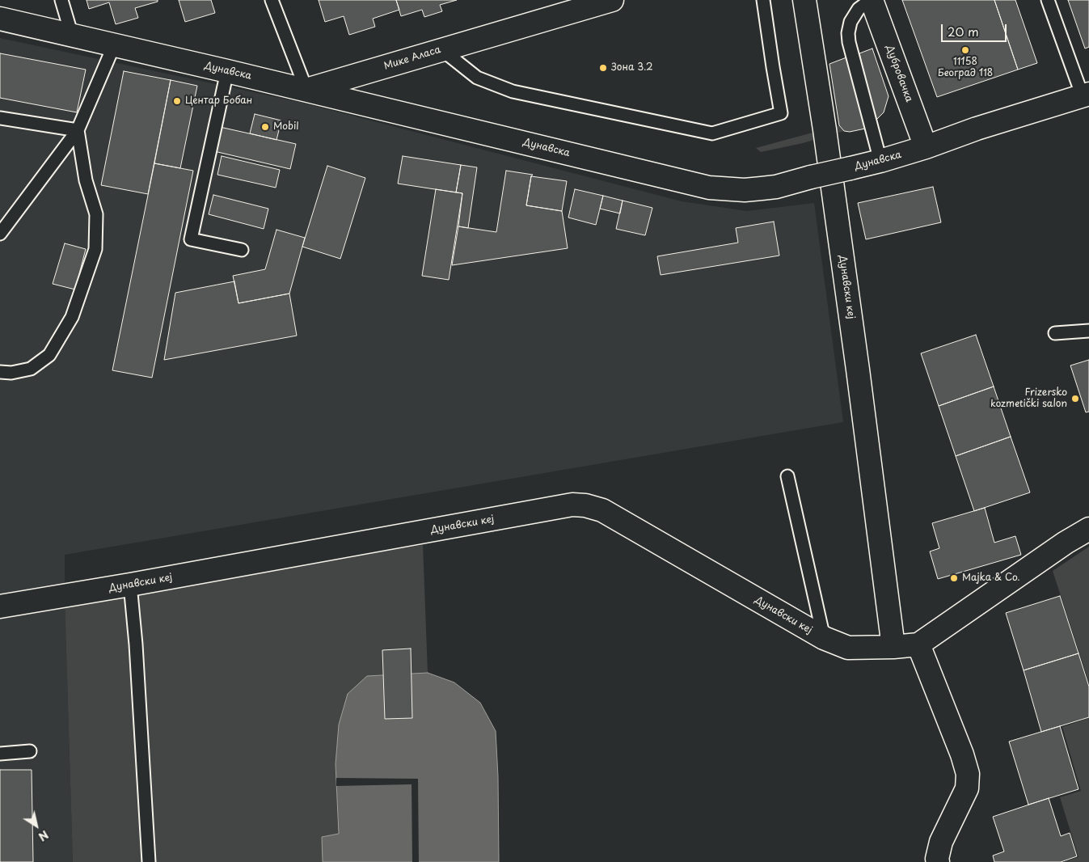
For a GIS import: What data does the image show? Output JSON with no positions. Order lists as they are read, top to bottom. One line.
{"streets":{"street":["Мике Аласа","Дунавска","Дубровачка","Дунавски кеј"]},"crossings":[["Мике Аласа","Дунавска"],["Дунавска","Дубровачка"]],"places":["11158 Београд 118","Зона 3.2","Центар Бобан","Mobil","Frizersko kozmetički salon","Majka & Co."],"scale_bar":"20 m","north":"bottom right"}
